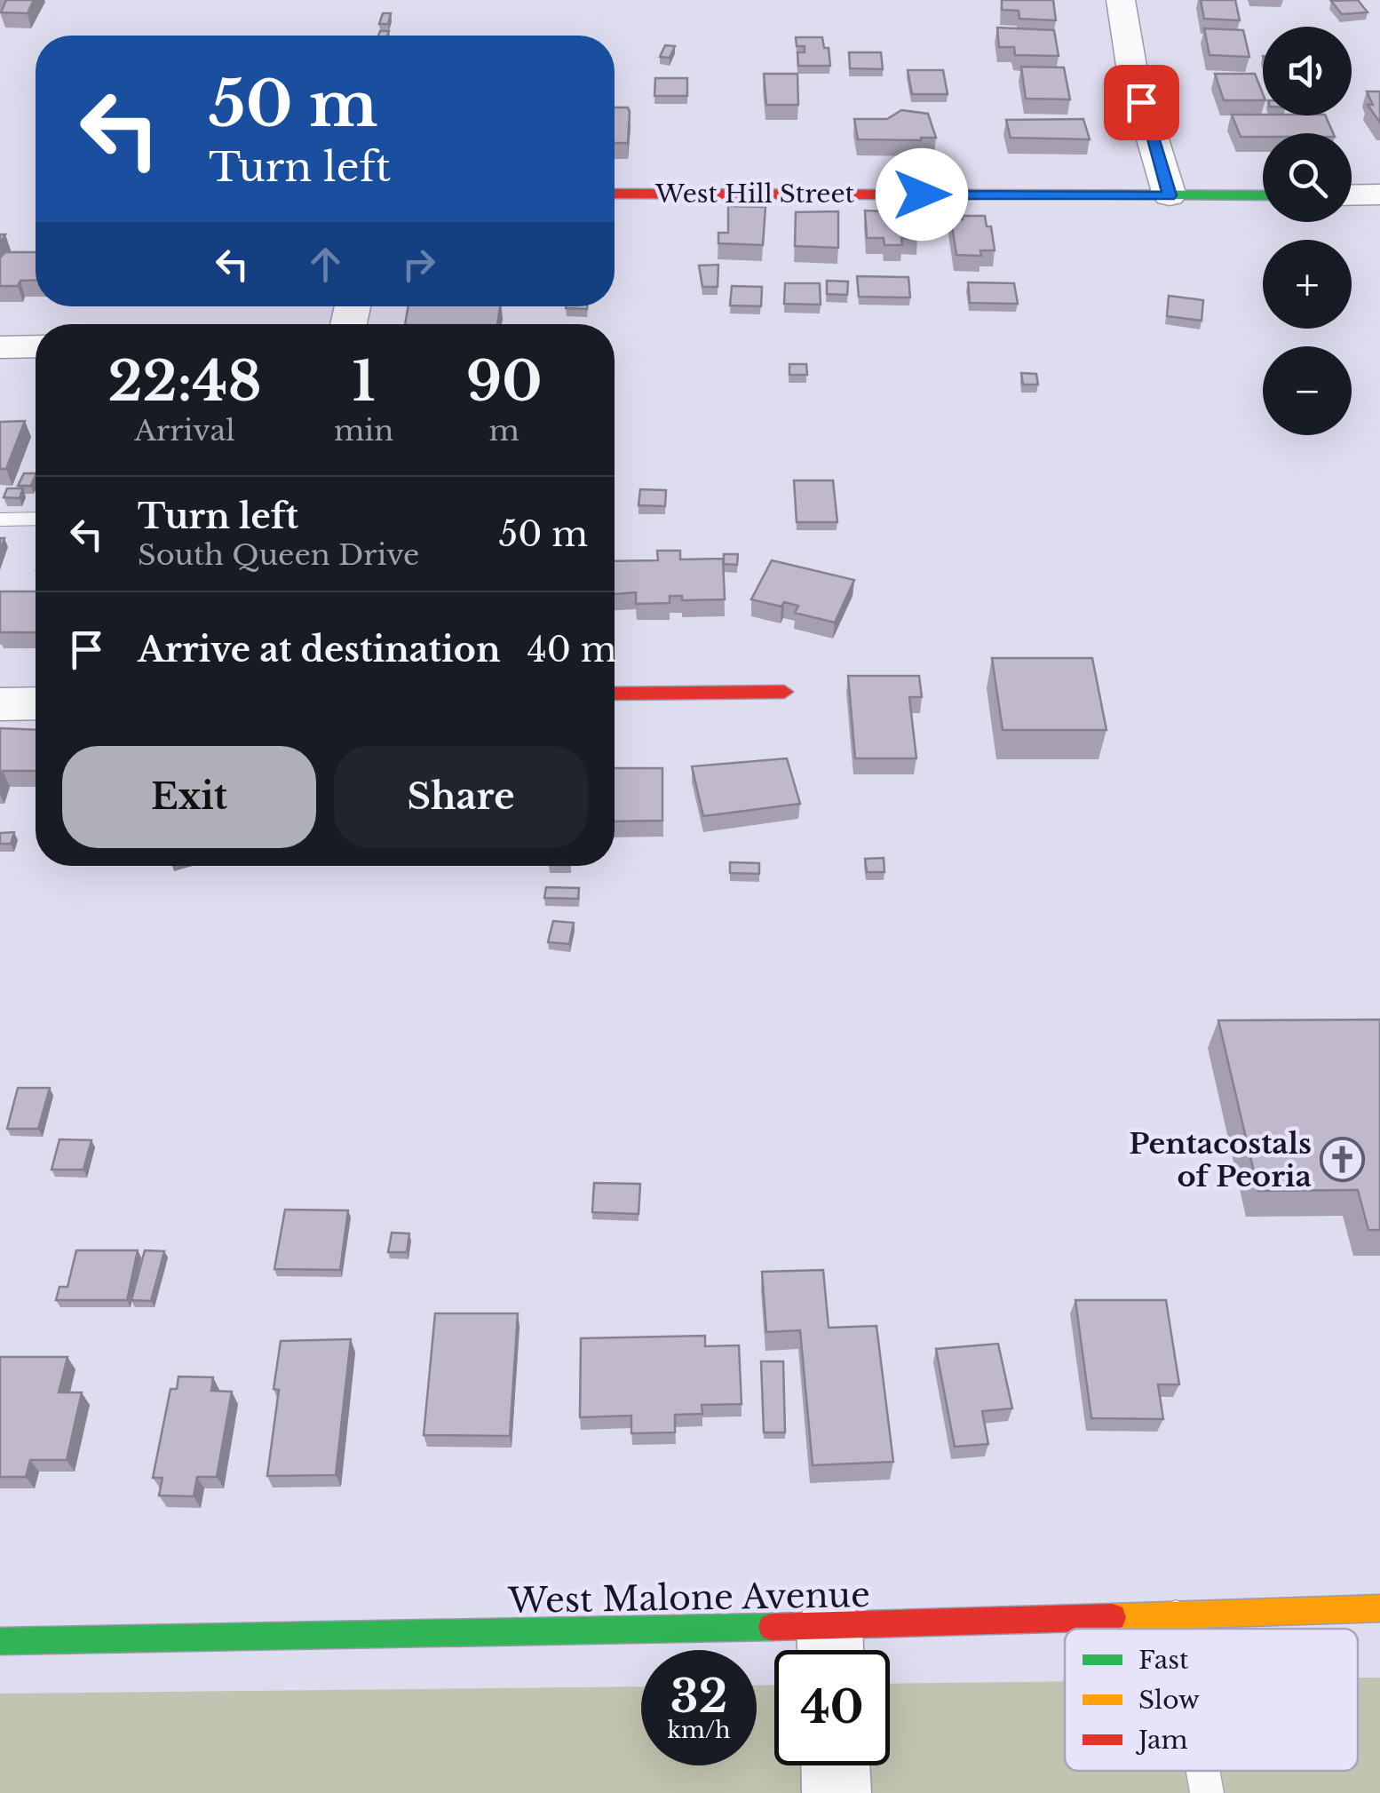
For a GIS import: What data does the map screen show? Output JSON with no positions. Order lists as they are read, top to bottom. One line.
{"streets":{"street":["West Hill Street","West Malone Avenue"]},"places":{"church":["Pentacostals of Peoria"]},"legend":["Fast","Slow","Jam"],"page":{"map_buttons":["+","−"],"turn":["50 m","Turn left"],"eta":["22:48","Arrival","1","min","90","m"],"list":[{"name":"Turn left","note":"South Queen Drive","value":"50 m"},{"name":"Arrive at destination","value":"40 m"}],"buttons":["Exit","Share"],"speed":"32 km/h","limit":"40"}}
